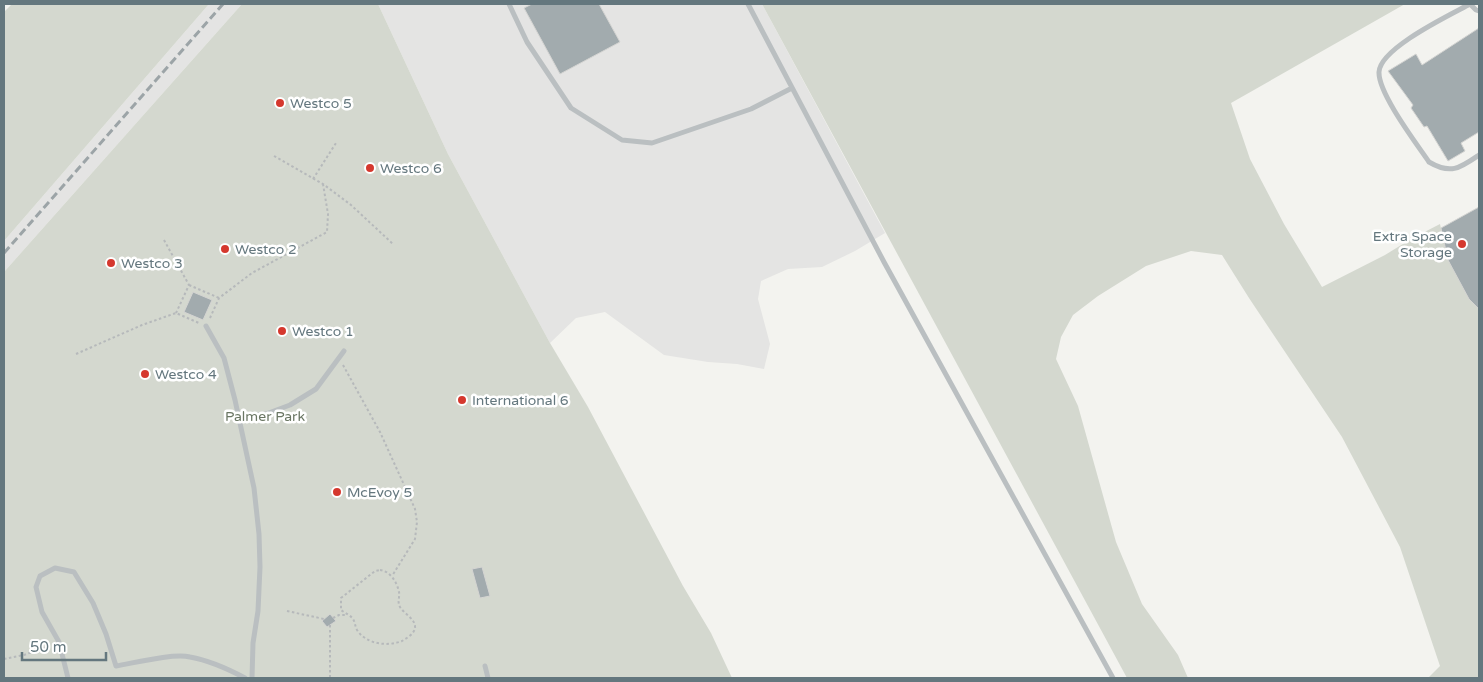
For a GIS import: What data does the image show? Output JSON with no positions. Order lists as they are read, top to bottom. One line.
{"parks":["Palmer Park"],"places":["Westco 5","Westco 6","Extra Space Storage","Westco 2","Westco 3","Westco 1","Westco 4","International 6","McEvoy 5"],"scale_bar":"50 m"}
